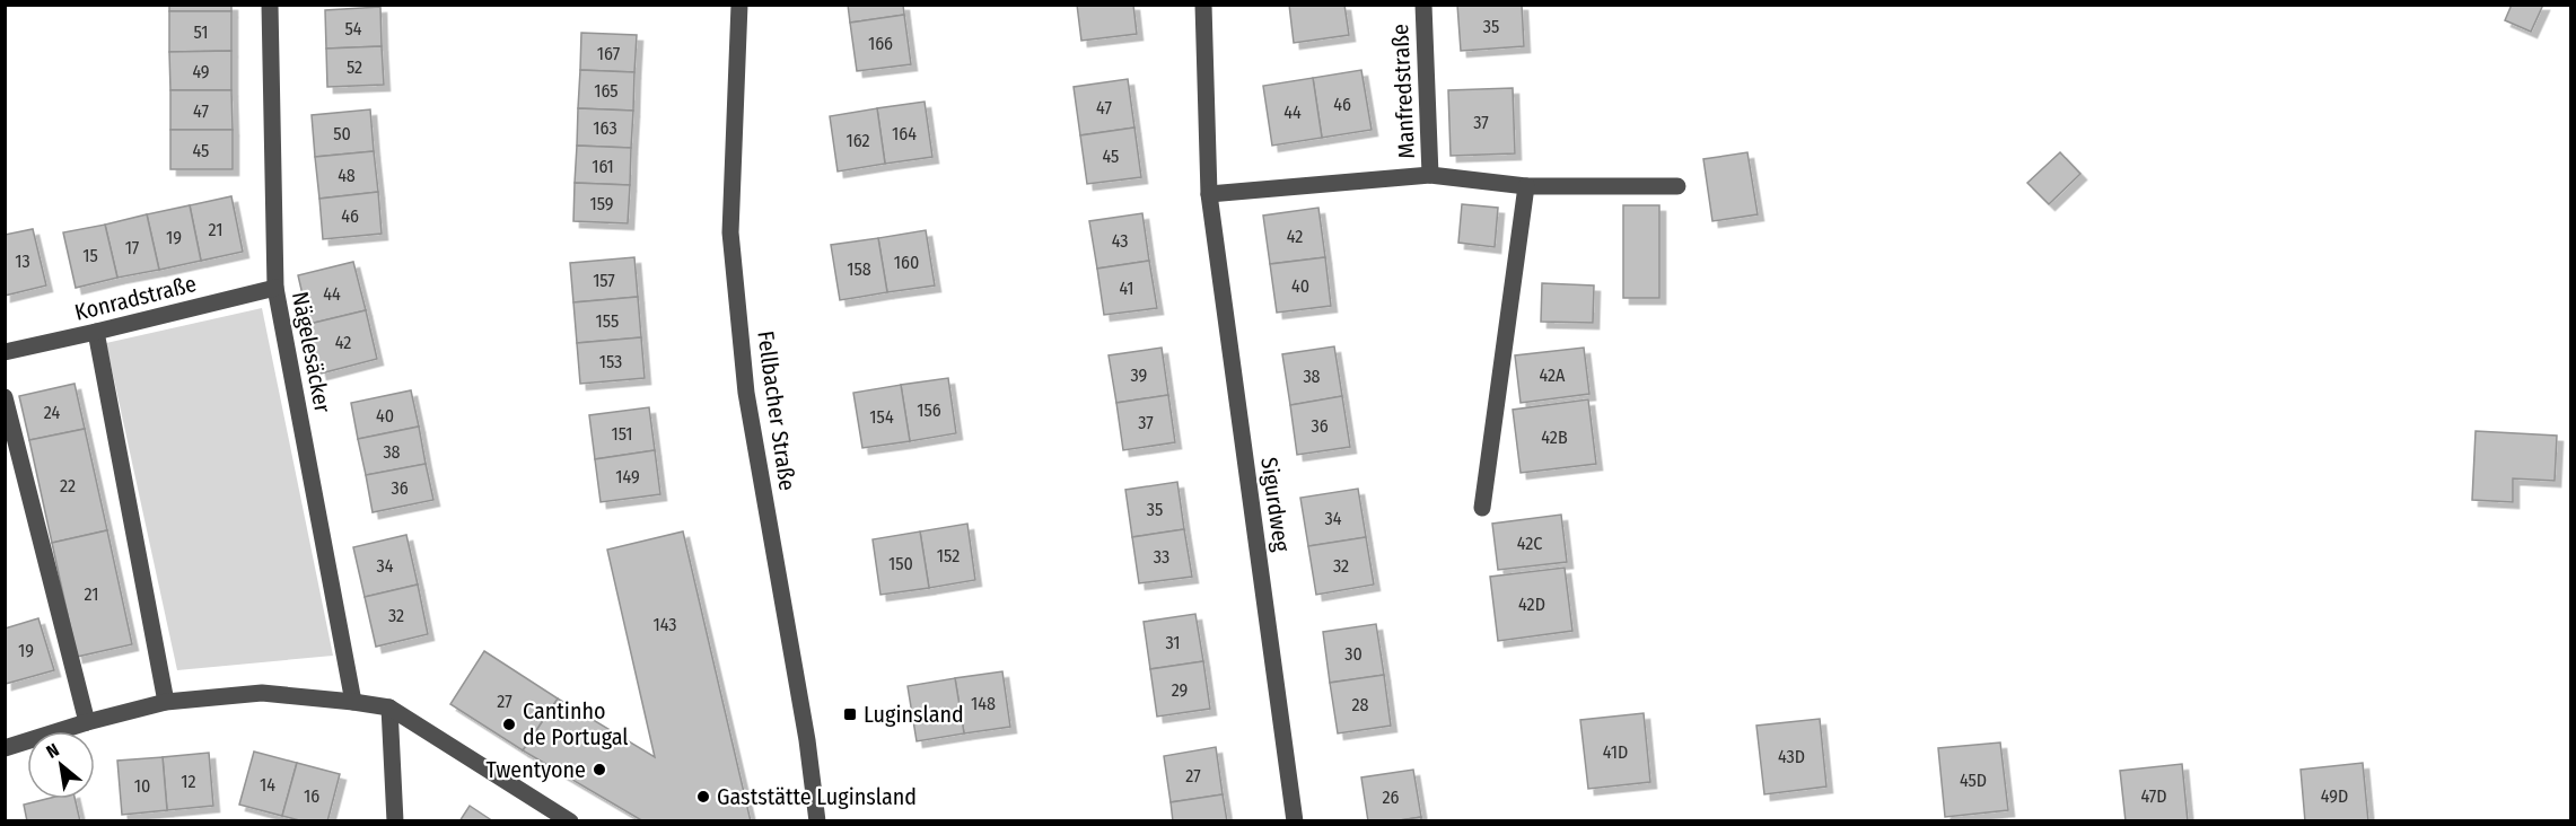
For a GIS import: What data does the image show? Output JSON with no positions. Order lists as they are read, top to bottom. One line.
{"streets":{"street":["Manfredstraße","Konradstraße","Nägelesäcker","Fellbacher Straße","Sigurdweg"]},"crossings":[["Konradstraße","Nägelesäcker"]],"places":{"transit":["Luginsland"],"other":["Cantinho de Portugal","Twentyone","Gaststätte Luginsland"]},"house_numbers":["35","54","51","166","167","52","49","165","46","47","47","44","37","163","50","164","162","45","45","161","48","159","46","21","42","19","43","17","15","13","160","158","157","40","41","44","155","42","153","39","42A","38","156","24","40","154","37","36","151","42B","38","149","22","36","35","34","42C","152","33","150","34","32","21","42D","32","143","31","19","30","29","27","148","28","41D","43D","27","45D","12","14","10","16","47D","49D","26"],"north":"top left"}
